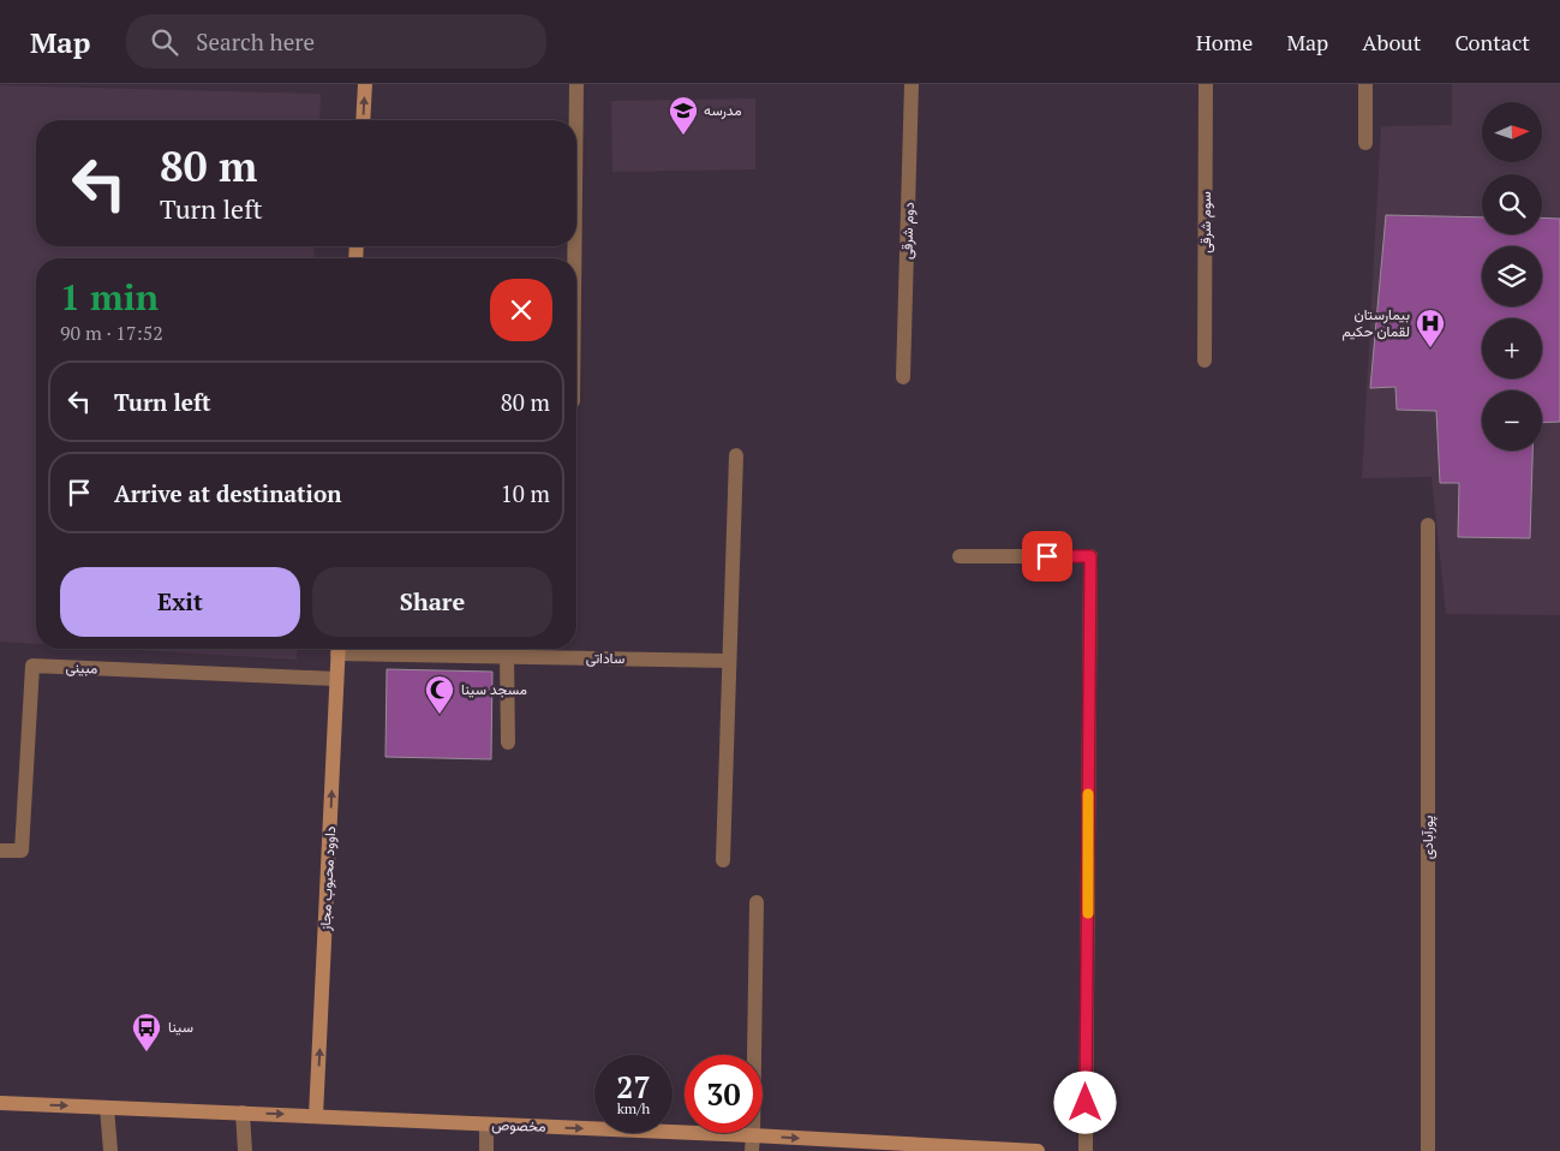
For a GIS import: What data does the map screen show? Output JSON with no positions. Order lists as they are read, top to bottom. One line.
{"streets":{"main road":["داوود محبوب مجاز","مخصوص"],"street":["سوم شرقی","دوم شرقی","ساداتی","مبینی","پورآبادی"]},"crossings":[["مبینی","داوود محبوب مجاز"],["داوود محبوب مجاز","مخصوص"]],"one_way":["داوود محبوب مجاز","مخصوص"],"places":{"school or university":["مدرسه"],"hospital":["بیمارستان لقمان حکیم"],"mosque":["مسجد سینا"],"bus stop":["سینا"]},"north":"right","page":{"header":"Map","search":"Search here","nav":["Home","Map","About","Contact"],"map_buttons":["+","−"],"turn":["80 m","Turn left"],"heading":["1 min","90 m · 17:52"],"list":[{"name":"Turn left","value":"80 m"},{"name":"Arrive at destination","value":"10 m"}],"buttons":["Exit","Share"],"speed":"27 km/h","limit":"30"}}
